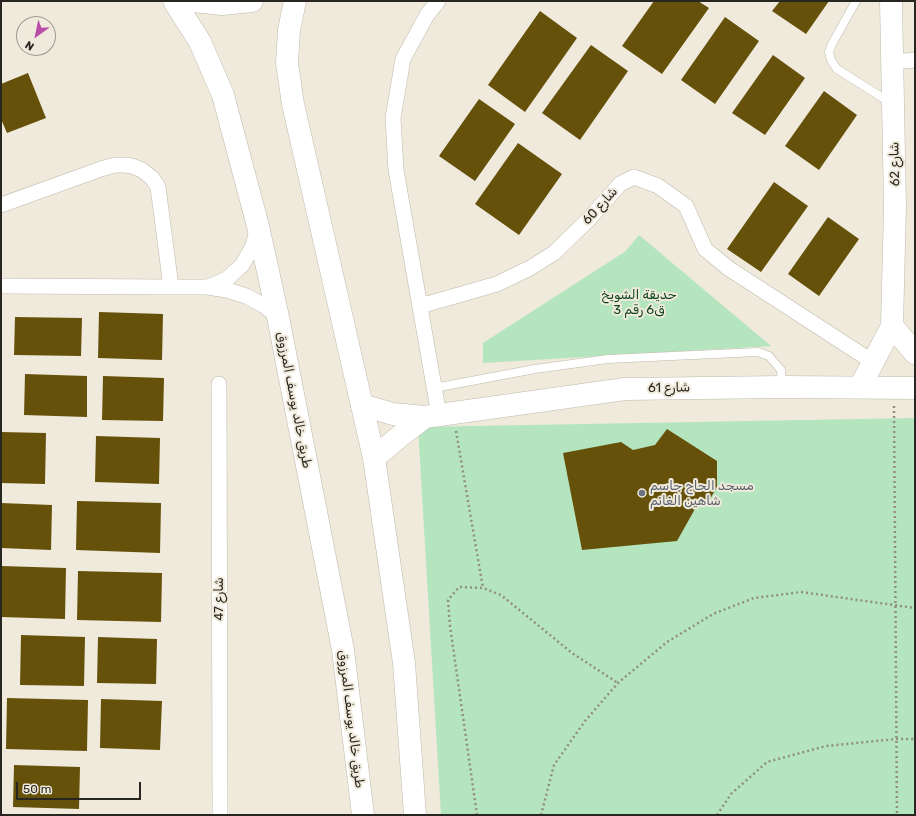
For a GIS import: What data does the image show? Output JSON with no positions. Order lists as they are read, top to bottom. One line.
{"streets":{"main road":["شارع 62","شارع 61","طريق خالد يوسف المرزوق"],"street":["شارع 60","شارع 47"]},"crossings":[["شارع 62","شارع 60"],["شارع 62","شارع 61"]],"parks":["حديقة الشويخ ق6 رقم 3"],"places":["مسجد الحاج جاسم شاهين الغانم"],"scale_bar":"50 m","north":"bottom left"}
